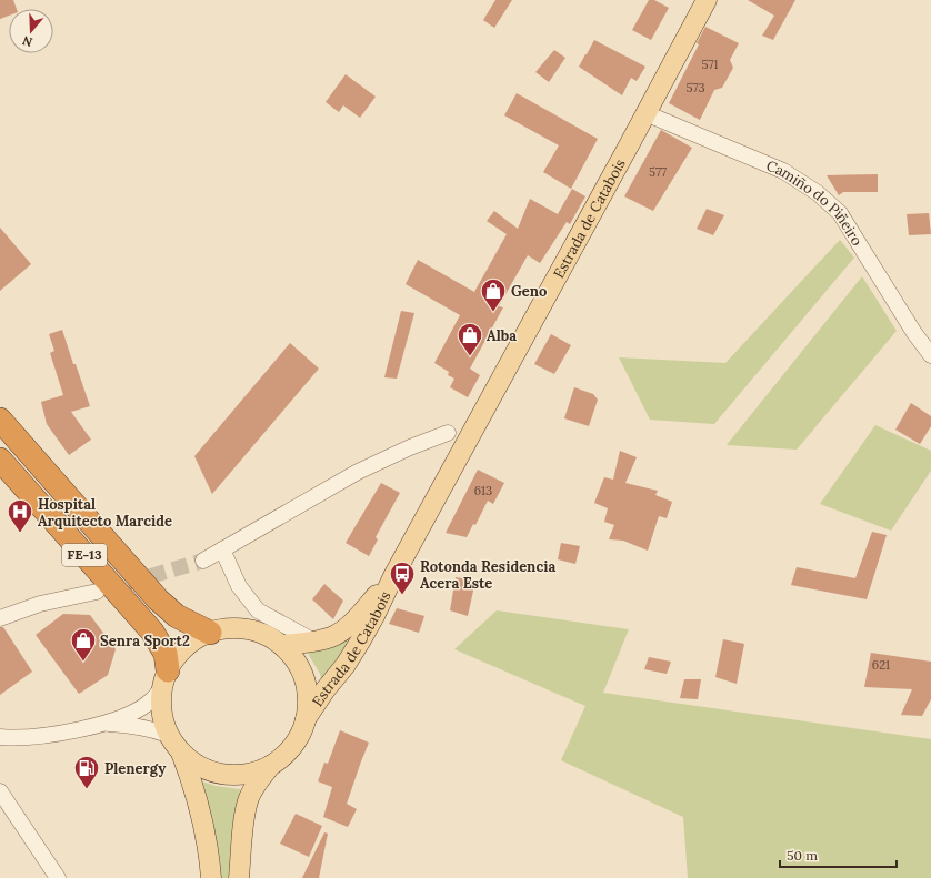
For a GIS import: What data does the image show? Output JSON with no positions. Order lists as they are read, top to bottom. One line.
{"streets":{"highway":["FE-13"],"main road":["Estrada de Catabois"],"street":["Camiño do Piñeiro"]},"crossings":[["Camiño do Piñeiro","Estrada de Catabois"],["Estrada de Catabois","FE-13"]],"places":{"shop":["Geno","Alba","Senra Sport2"],"hospital":["Hospital Arquitecto Marcide"],"bus stop":["Rotonda Residencia Acera Este"],"fuel station":["Plenergy"]},"house_numbers":["571","573","577","613","621"],"scale_bar":"50 m","north":"bottom"}
